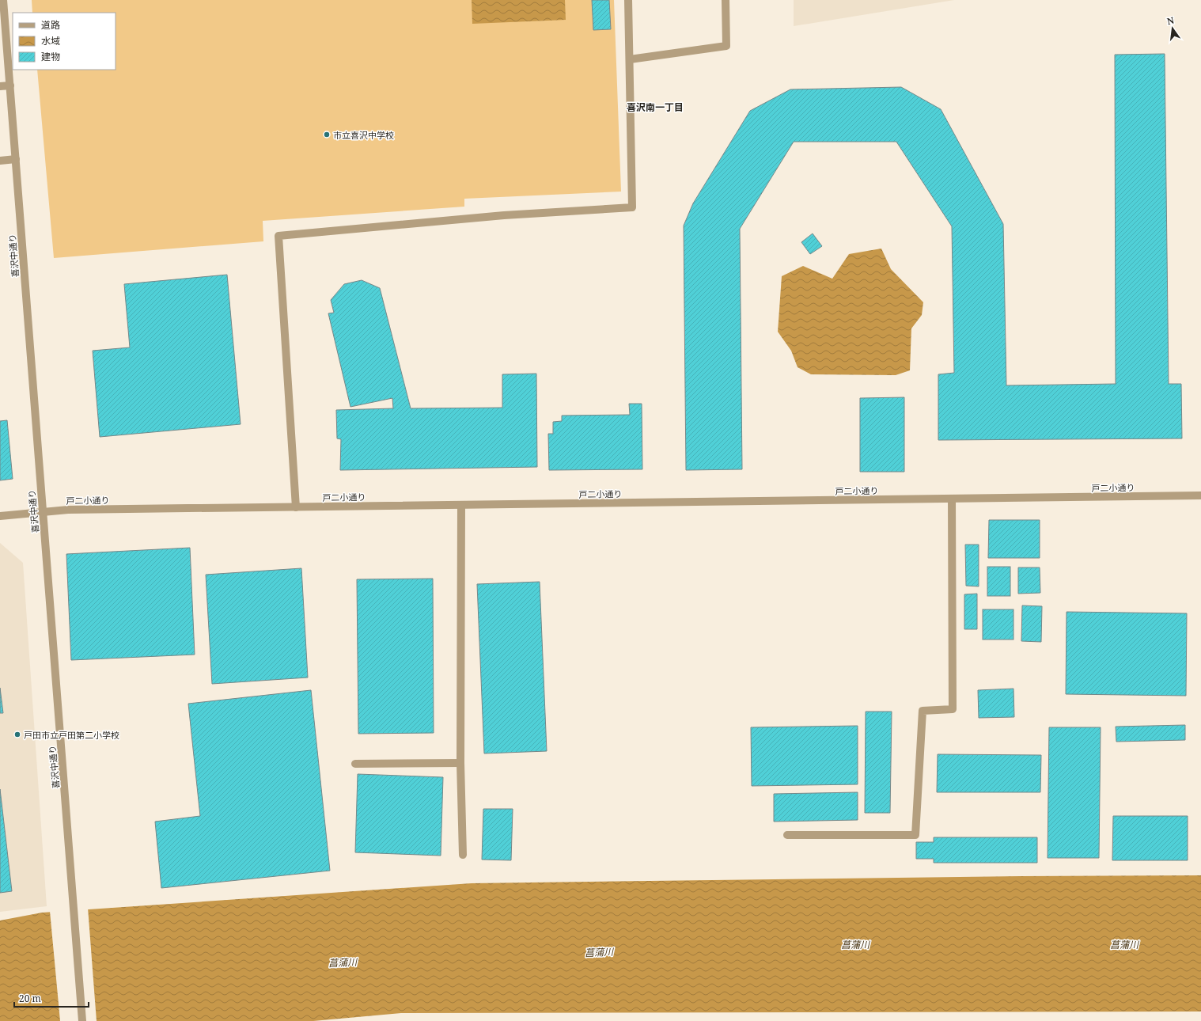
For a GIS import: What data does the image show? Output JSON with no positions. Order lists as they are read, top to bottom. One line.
{"streets":{"street":["喜沢中通り","戸二小通り"]},"crossings":[["喜沢中通り","戸二小通り"]],"districts":["喜沢南一丁目"],"water":["菖蒲川"],"places":["市立喜沢中学校","戸田市立戸田第二小学校"],"legend":["道路","水域","建物"],"scale_bar":"20 m","north":"top"}
